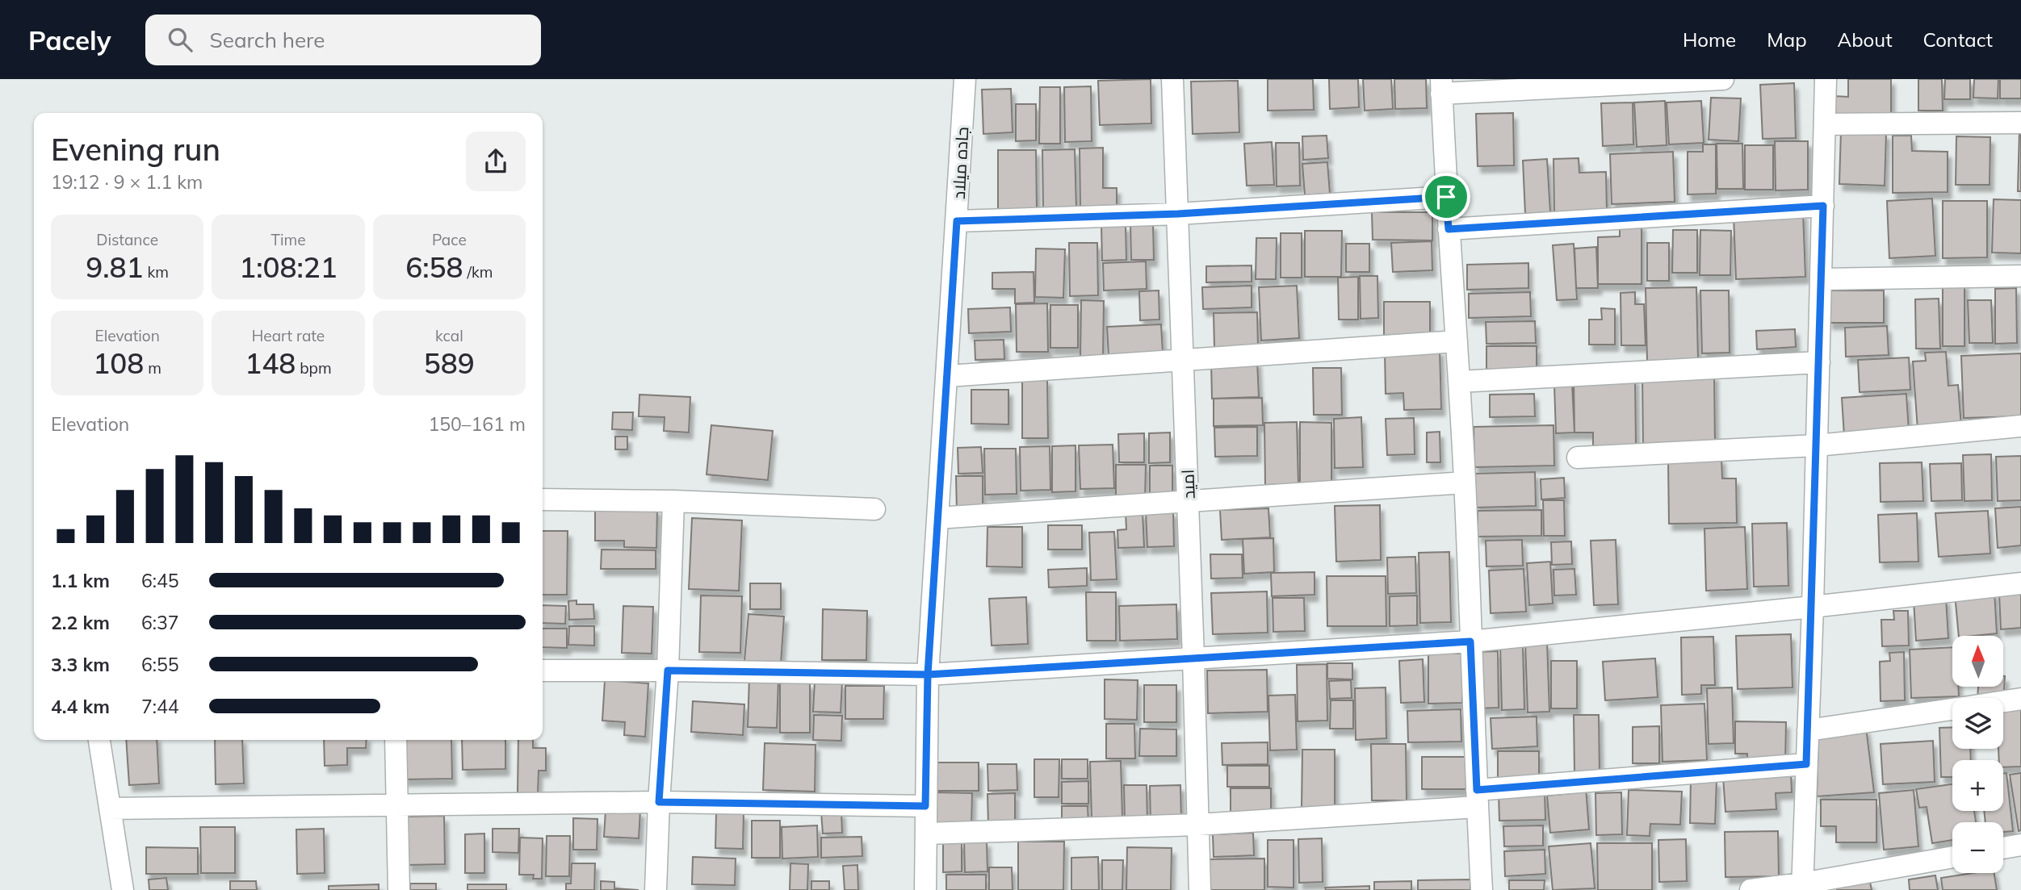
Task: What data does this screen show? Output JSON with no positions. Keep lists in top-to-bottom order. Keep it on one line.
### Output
{"streets":{"street":["جاده میلاد","امید"]},"north":"top","page":{"header":"Pacely","search":"Search here","nav":["Home","Map","About","Contact"],"heading":["Evening run","19:12 · 9 × 1.1 km"],"stats":[["Distance","9.81 km"],["Time","1:08:21"],["Pace","6:58 /km"],["Elevation","108 m"],["Heart rate","148 bpm"],["kcal","589"]],"chart":["Elevation","150–161 m"],"list":[{"name":"1.1 km","note":"6:45"},{"name":"2.2 km","note":"6:37"},{"name":"3.3 km","note":"6:55"},{"name":"4.4 km","note":"7:44"}],"map_buttons":["+","−"]}}
